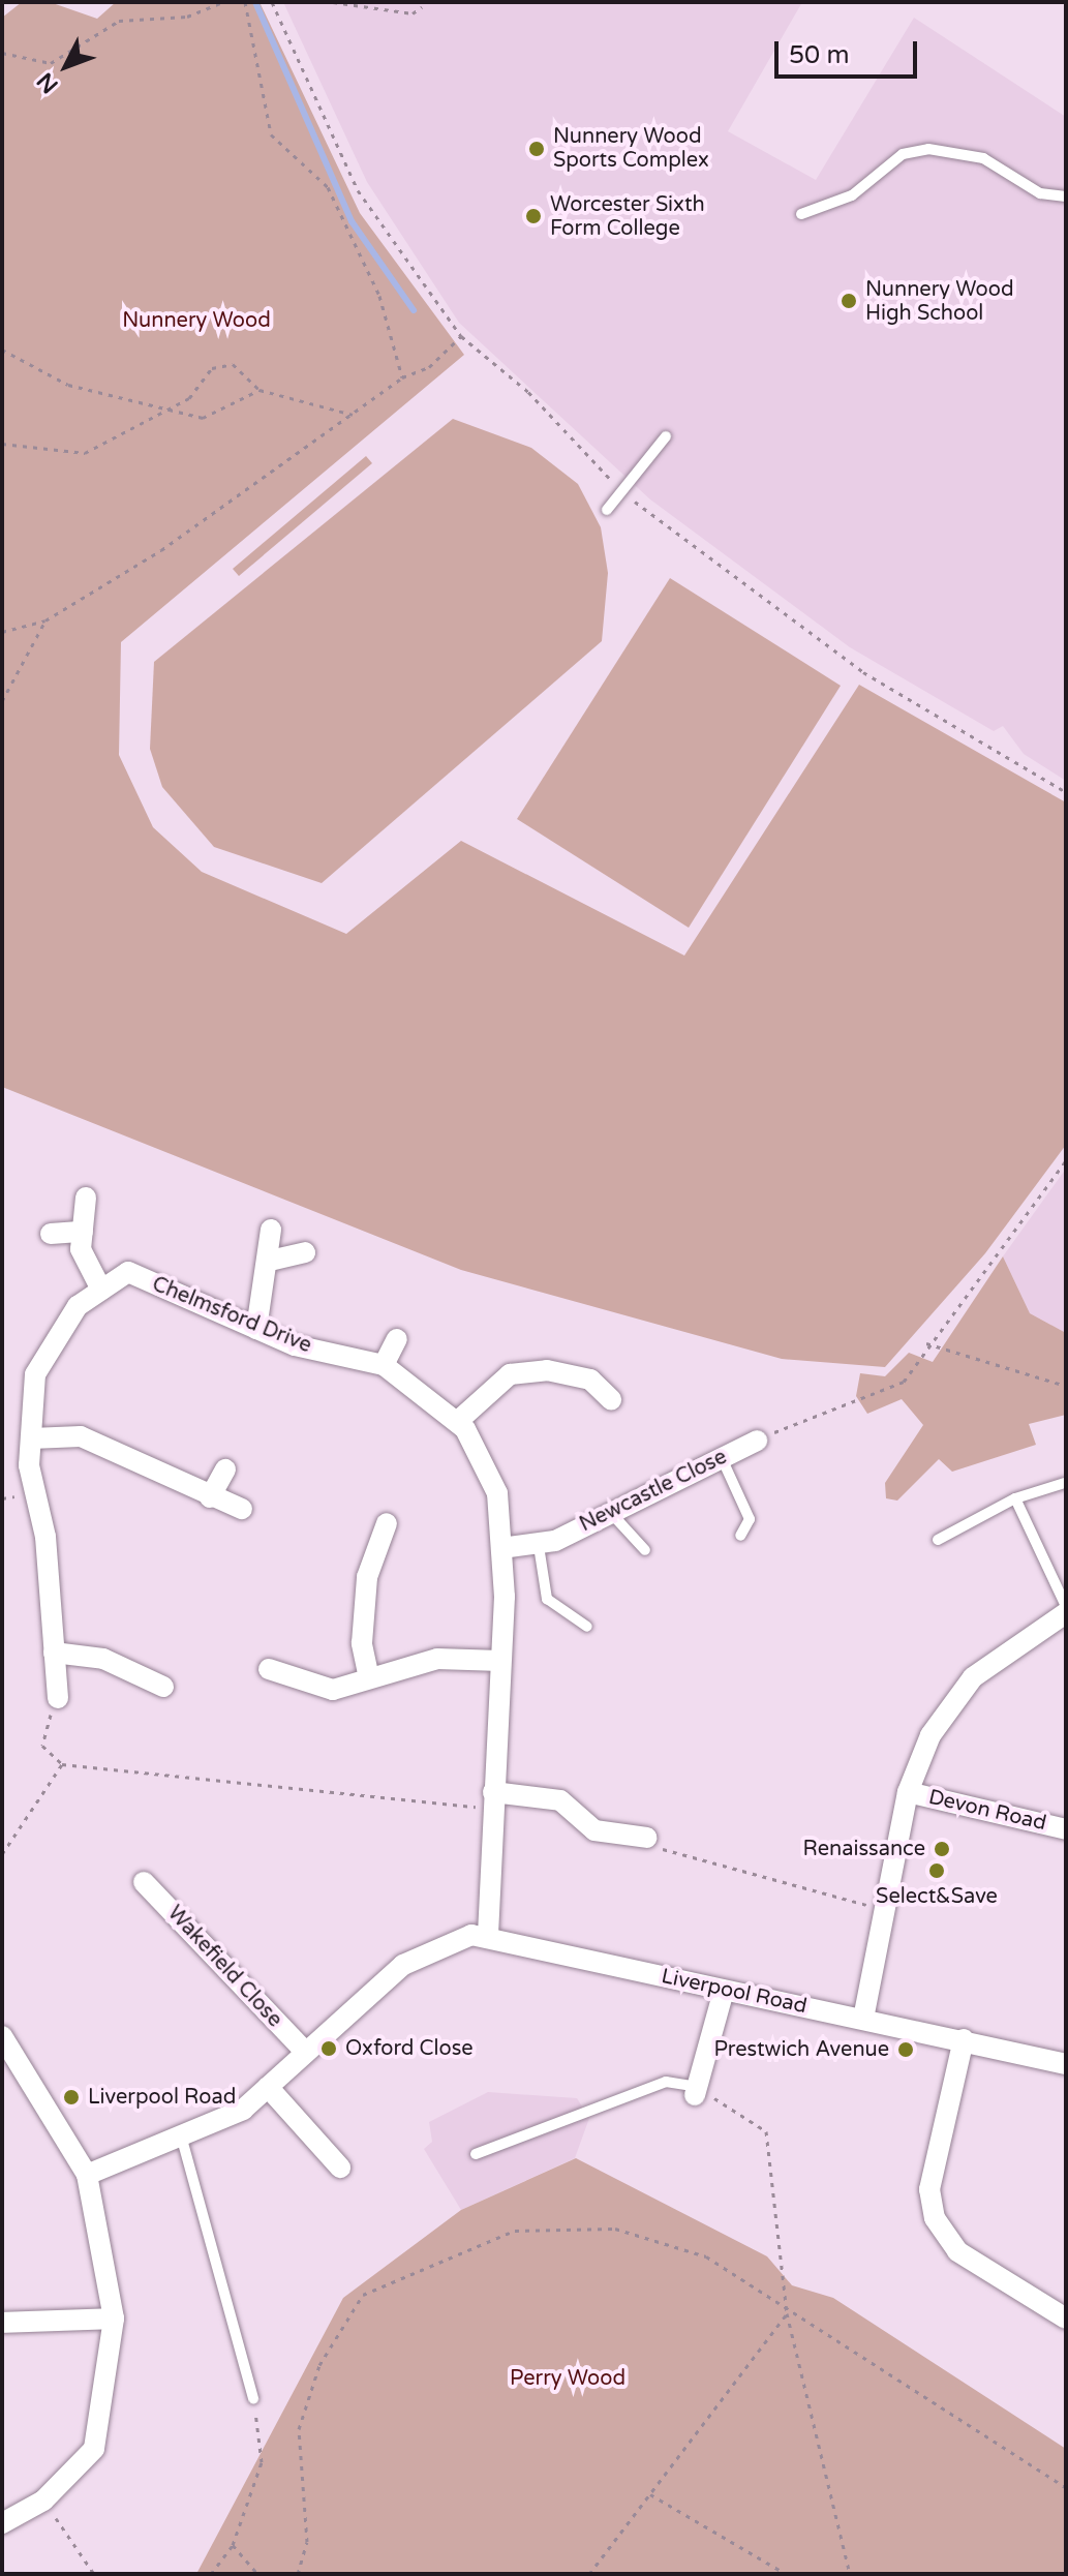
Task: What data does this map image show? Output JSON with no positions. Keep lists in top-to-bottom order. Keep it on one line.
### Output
{"streets":{"street":["Chelmsford Drive","Newcastle Close","Devon Road","Wakefield Close","Liverpool Road"]},"crossings":[["Chelmsford Drive","Newcastle Close"],["Chelmsford Drive","Liverpool Road"],["Wakefield Close","Liverpool Road"]],"parks":["Nunnery Wood","Perry Wood"],"places":["Nunnery Wood Sports Complex","Worcester Sixth Form College","Nunnery Wood High School","Renaissance","Select&Save","Oxford Close","Prestwich Avenue","Liverpool Road"],"scale_bar":"50 m","north":"bottom left"}
